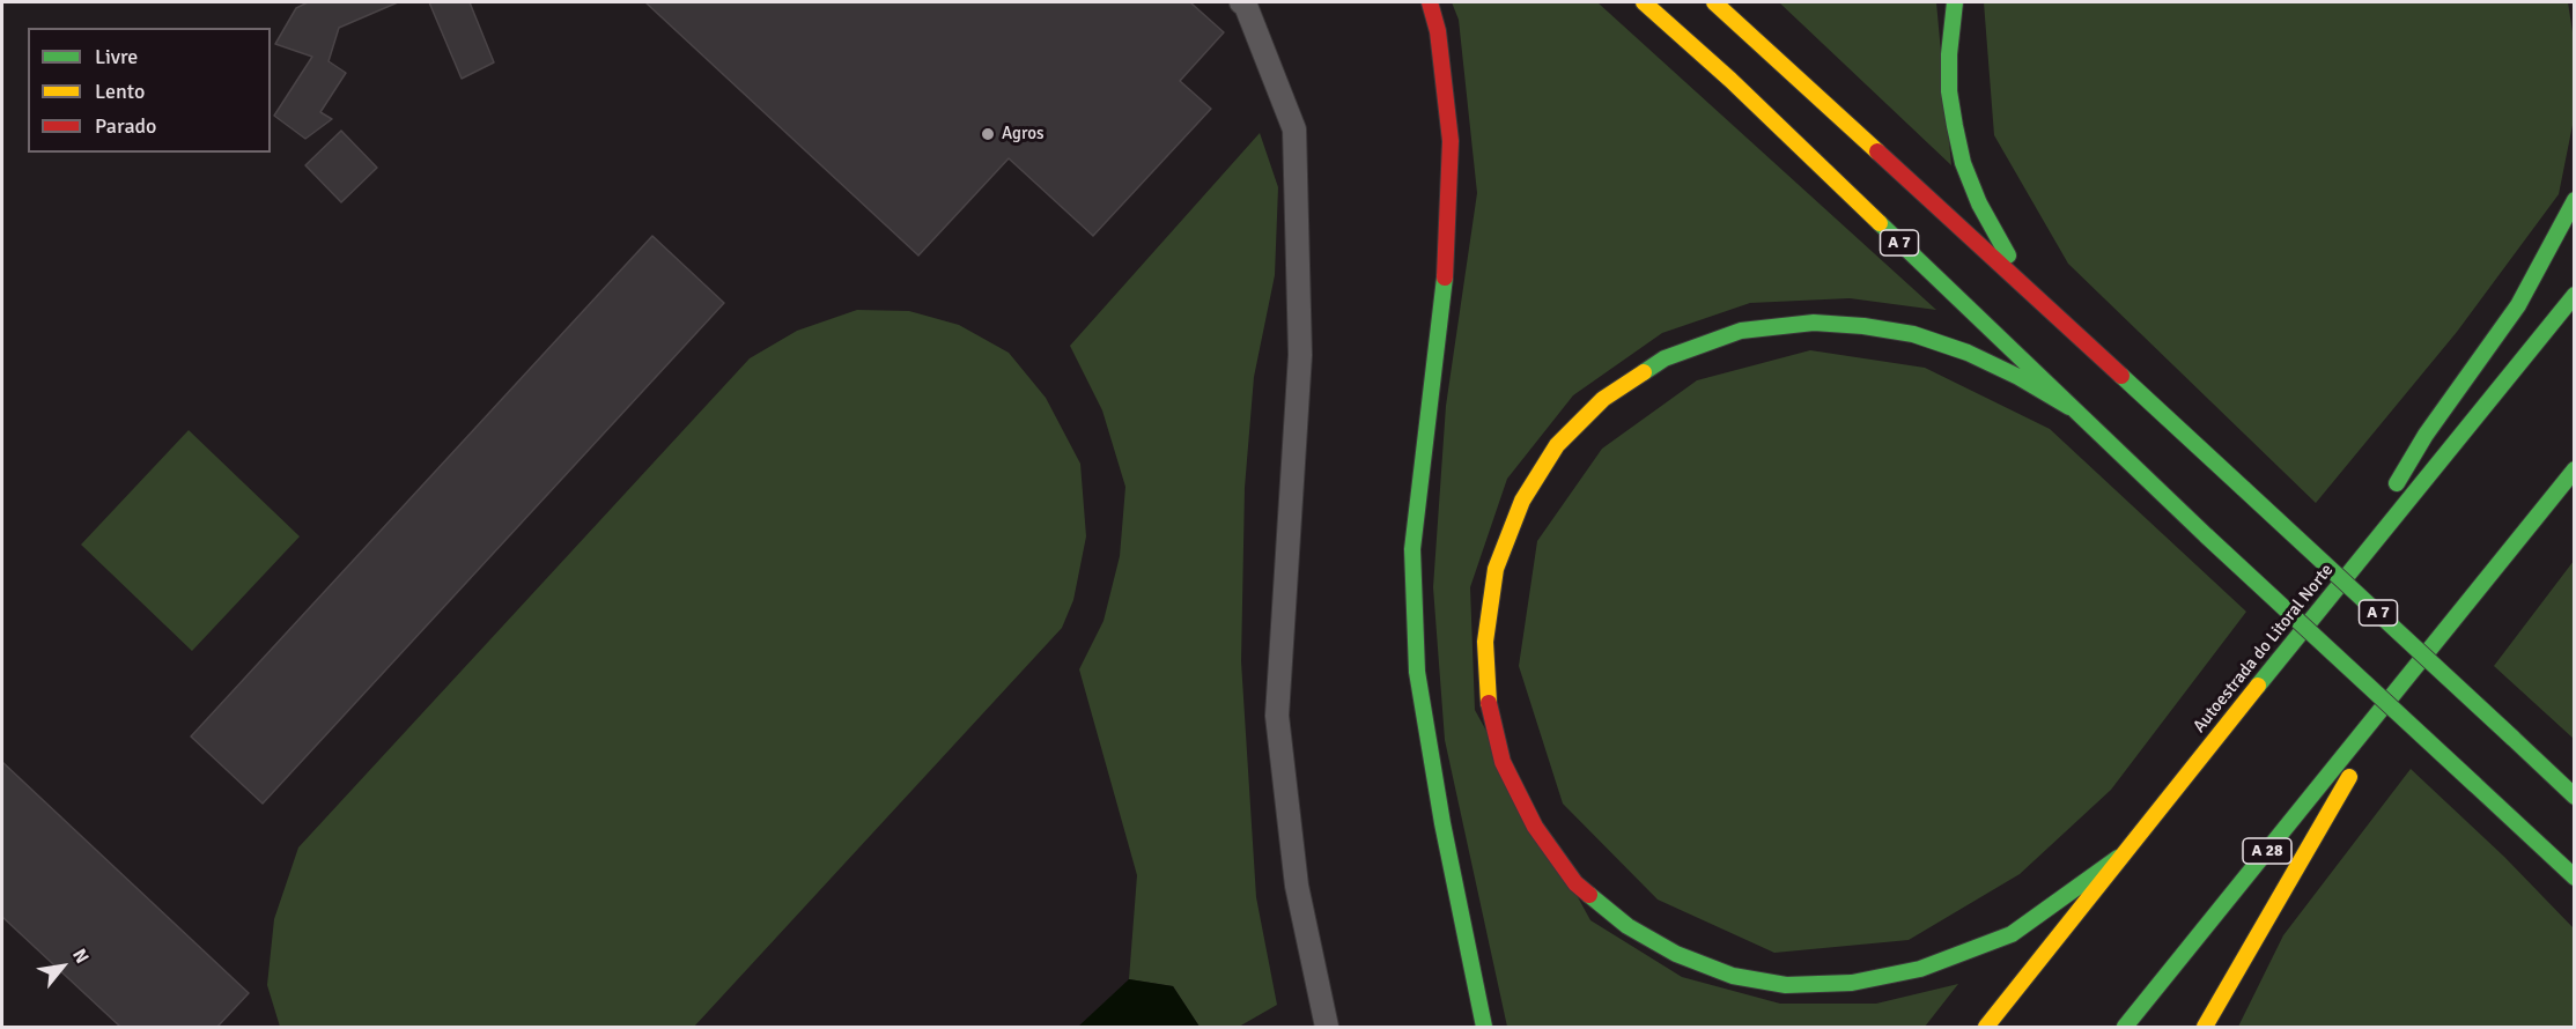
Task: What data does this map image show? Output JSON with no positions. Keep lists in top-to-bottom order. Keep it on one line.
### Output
{"streets":{"highway":["A 7","Autoestrada do Litoral Norte","A 28"]},"places":["Agros"],"legend":["Livre","Lento","Parado"],"north":"top right"}
